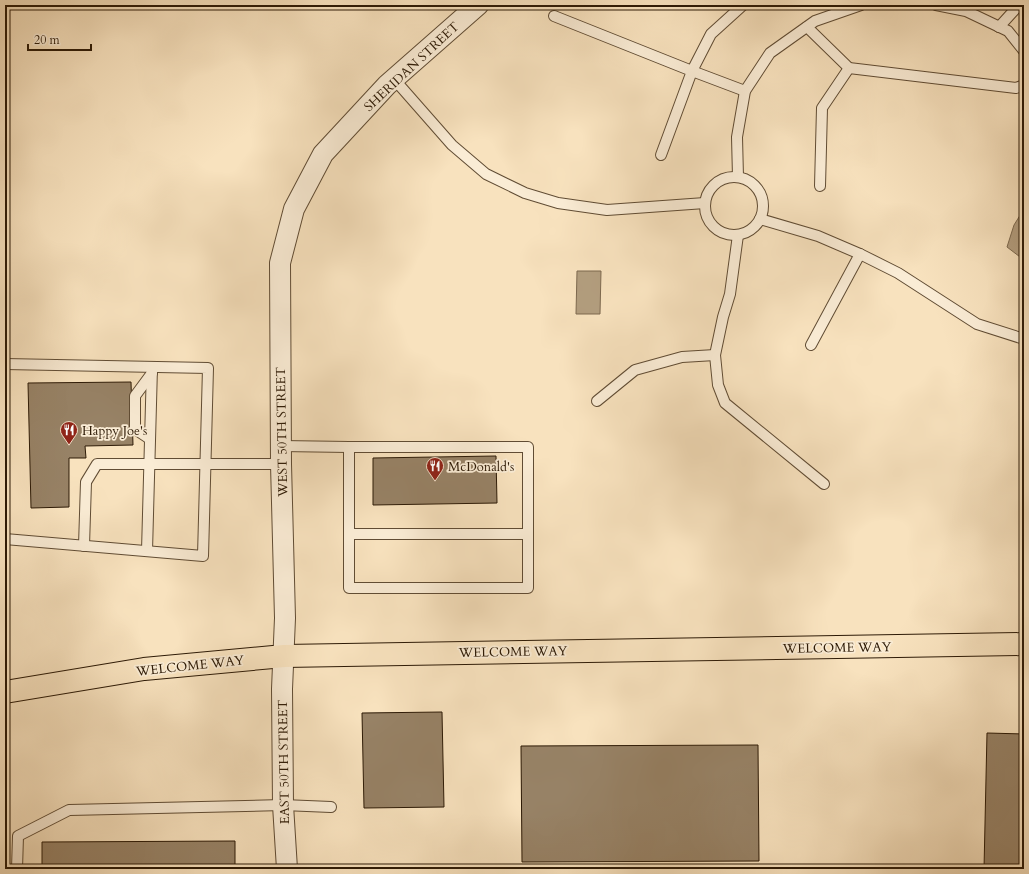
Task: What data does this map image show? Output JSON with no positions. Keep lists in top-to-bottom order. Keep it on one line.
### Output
{"streets":{"highway":["WELCOME WAY"],"street":["SHERIDAN STREET","WEST 50TH STREET","EAST 50TH STREET"]},"crossings":[["SHERIDAN STREET","WEST 50TH STREET"],["WEST 50TH STREET","WELCOME WAY"],["WEST 50TH STREET","EAST 50TH STREET"],["WELCOME WAY","EAST 50TH STREET"]],"places":{"restaurant":["Happy Joe's","McDonald's"]},"scale_bar":"20 m"}
